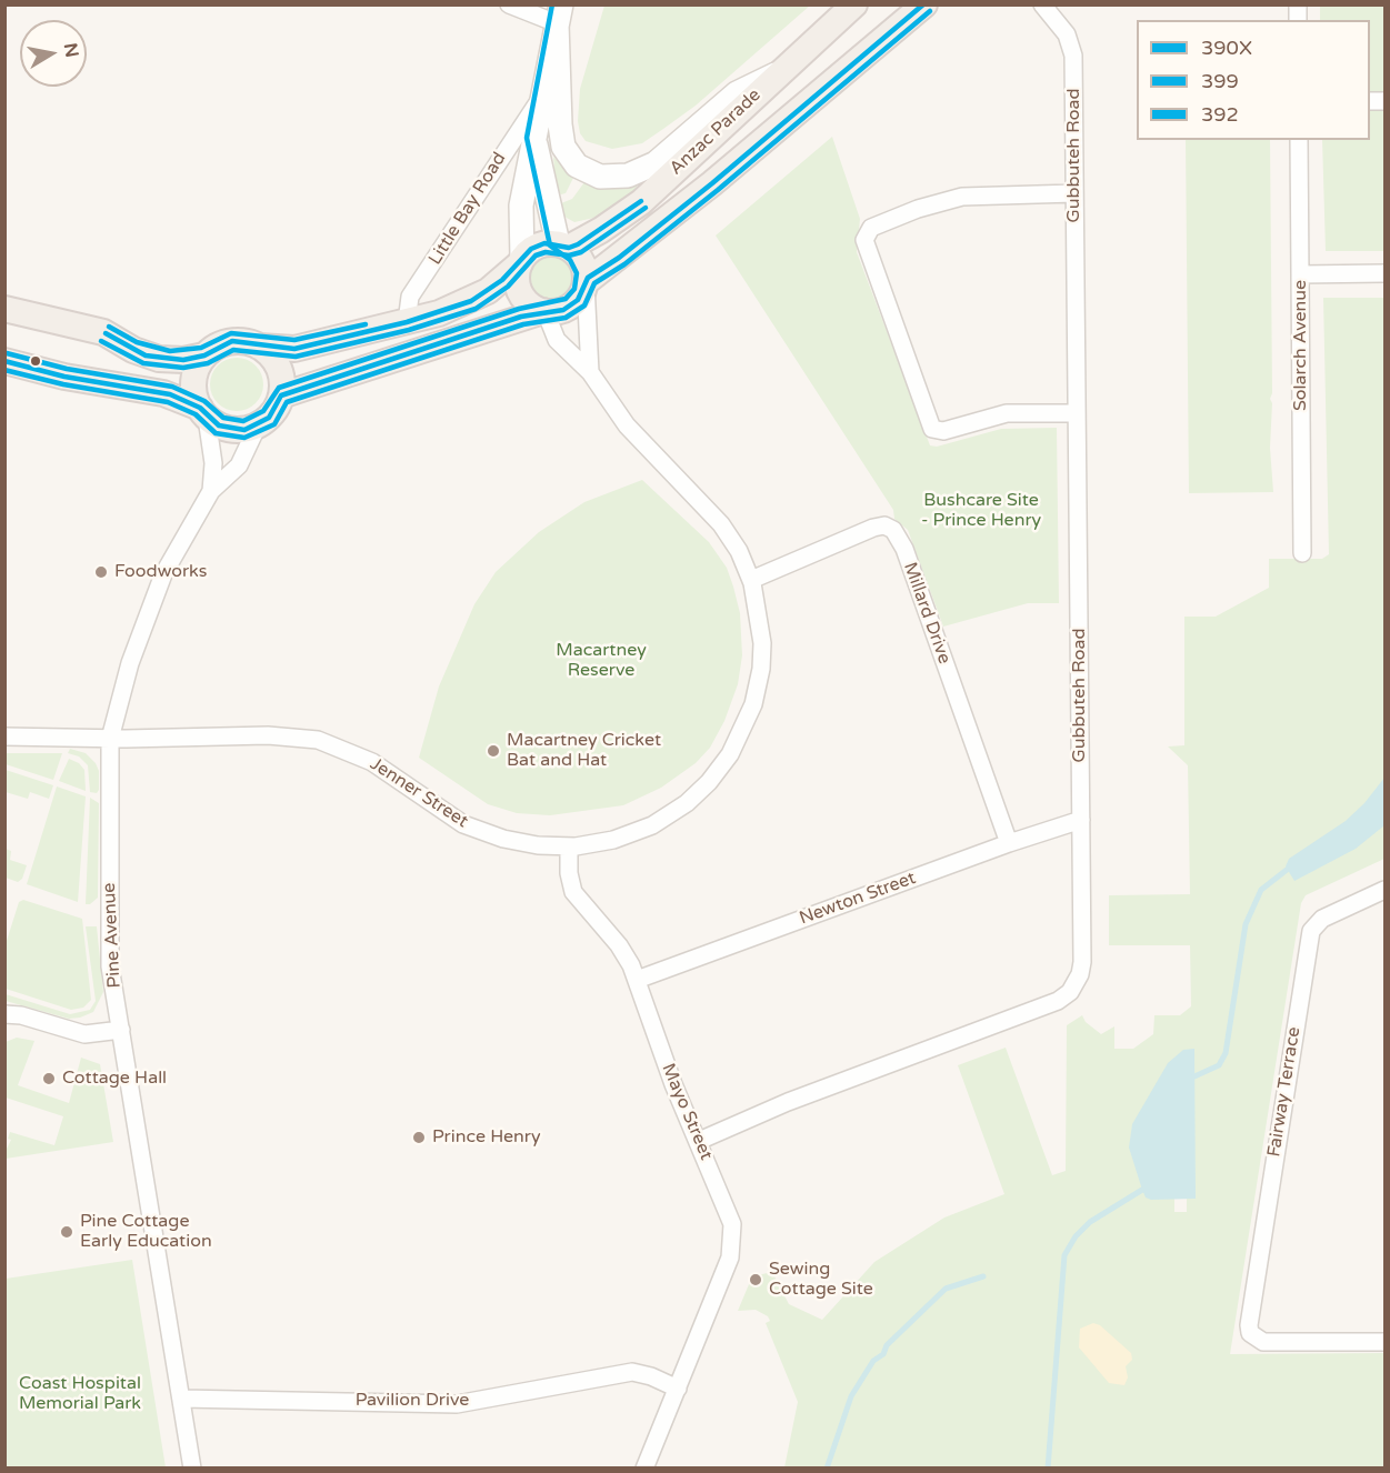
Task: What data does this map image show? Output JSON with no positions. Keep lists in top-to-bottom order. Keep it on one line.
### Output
{"streets":{"main road":["Anzac Parade"],"street":["Gubbuteh Road","Little Bay Road","Solarch Avenue","Millard Drive","Jenner Street","Newton Street","Pine Avenue","Fairway Terrace","Mayo Street","Pavilion Drive"]},"crossings":[["Anzac Parade","Little Bay Road"],["Anzac Parade","Jenner Street"],["Gubbuteh Road","Newton Street"],["Gubbuteh Road","Mayo Street"],["Little Bay Road","Jenner Street"],["Millard Drive","Jenner Street"],["Millard Drive","Newton Street"],["Jenner Street","Pine Avenue"],["Jenner Street","Mayo Street"],["Newton Street","Mayo Street"],["Pine Avenue","Pavilion Drive"],["Mayo Street","Pavilion Drive"]],"parks":["Bushcare Site - Prince Henry","Macartney Reserve","Coast Hospital Memorial Park"],"places":["Foodworks","Macartney Cricket Bat and Hat","Cottage Hall","Prince Henry","Pine Cottage Early Education","Sewing Cottage Site"],"lines":["transit line 390X","transit line 392","transit line 399"],"legend":["390X","399","392"],"north":"right"}
